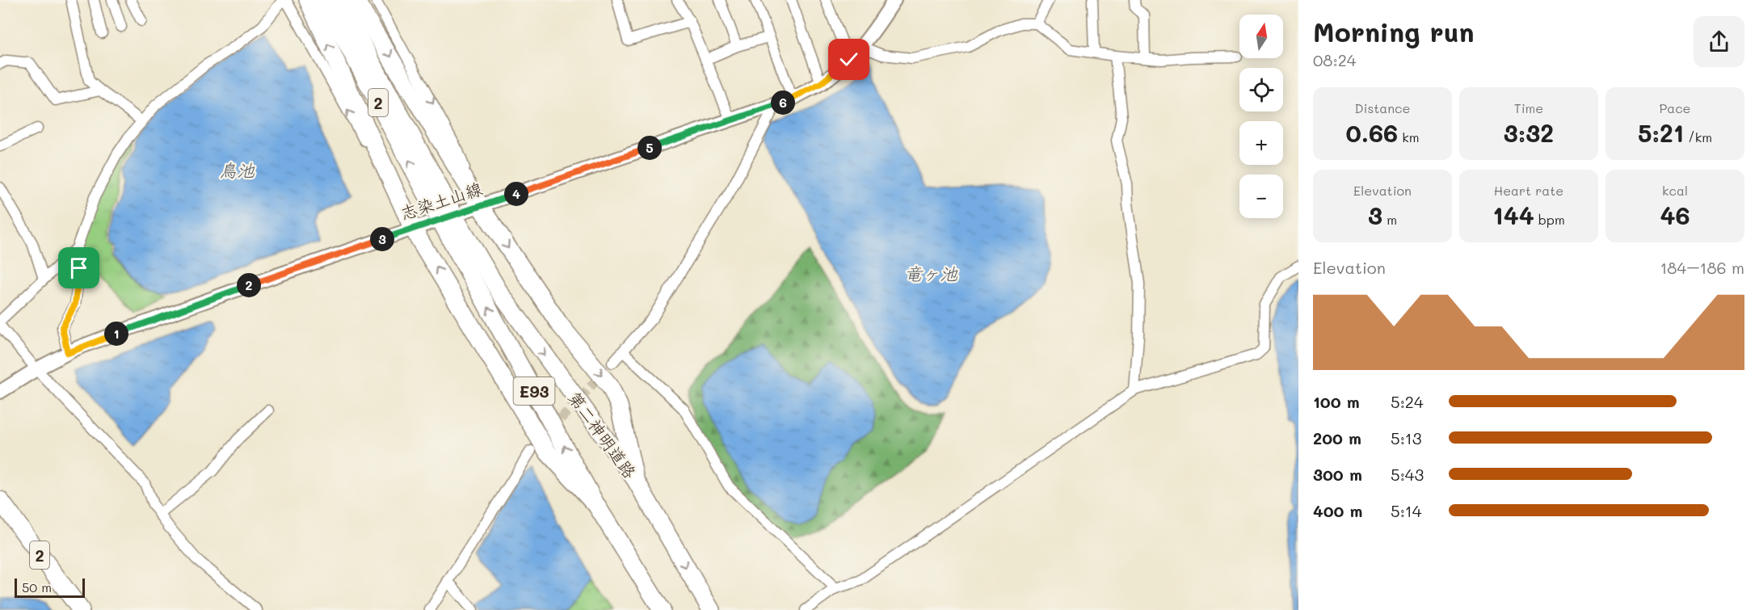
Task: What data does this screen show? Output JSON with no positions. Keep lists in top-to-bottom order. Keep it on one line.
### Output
{"streets":{"highway":["2","E93","第二神明道路"],"main road":["志染土山線"]},"crossings":[["2","第二神明道路"]],"water":["鳥池","竜ヶ池"],"scale_bar":"50 m","north":"top","page":{"heading":["Morning run","08:24"],"map_buttons":["+","−"],"stats":[["Distance","0.66 km"],["Time","3:32"],["Pace","5:21 /km"],["Elevation","3 m"],["Heart rate","144 bpm"],["kcal","46"]],"pins":["6","5","4","3","2","1"],"chart":["Elevation","184–186 m"],"list":[{"name":"100 m","note":"5:24"},{"name":"200 m","note":"5:13"},{"name":"300 m","note":"5:43"},{"name":"400 m","note":"5:14"}],"scale":"50 m"}}
